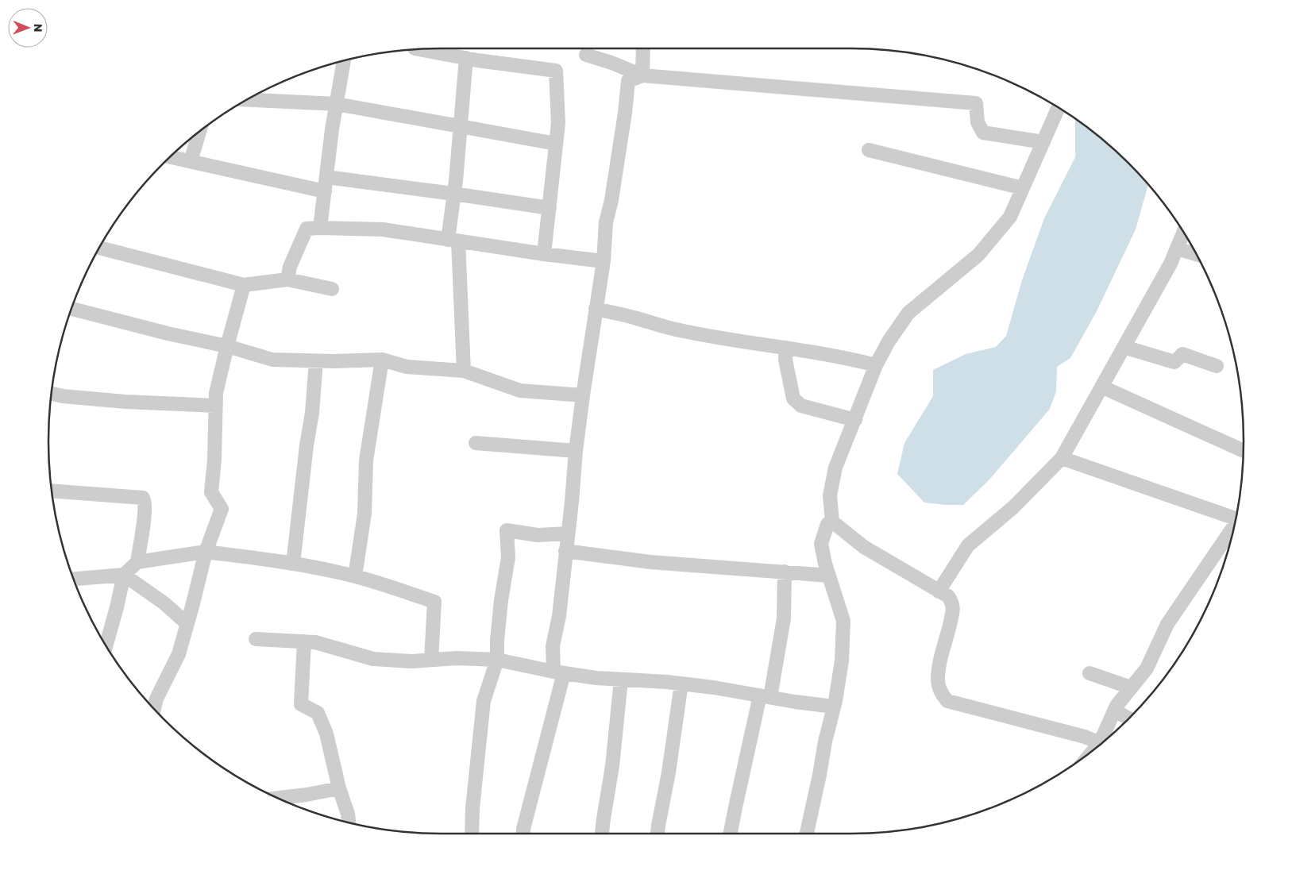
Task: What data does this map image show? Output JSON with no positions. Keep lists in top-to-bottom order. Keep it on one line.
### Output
{"north":"right"}
